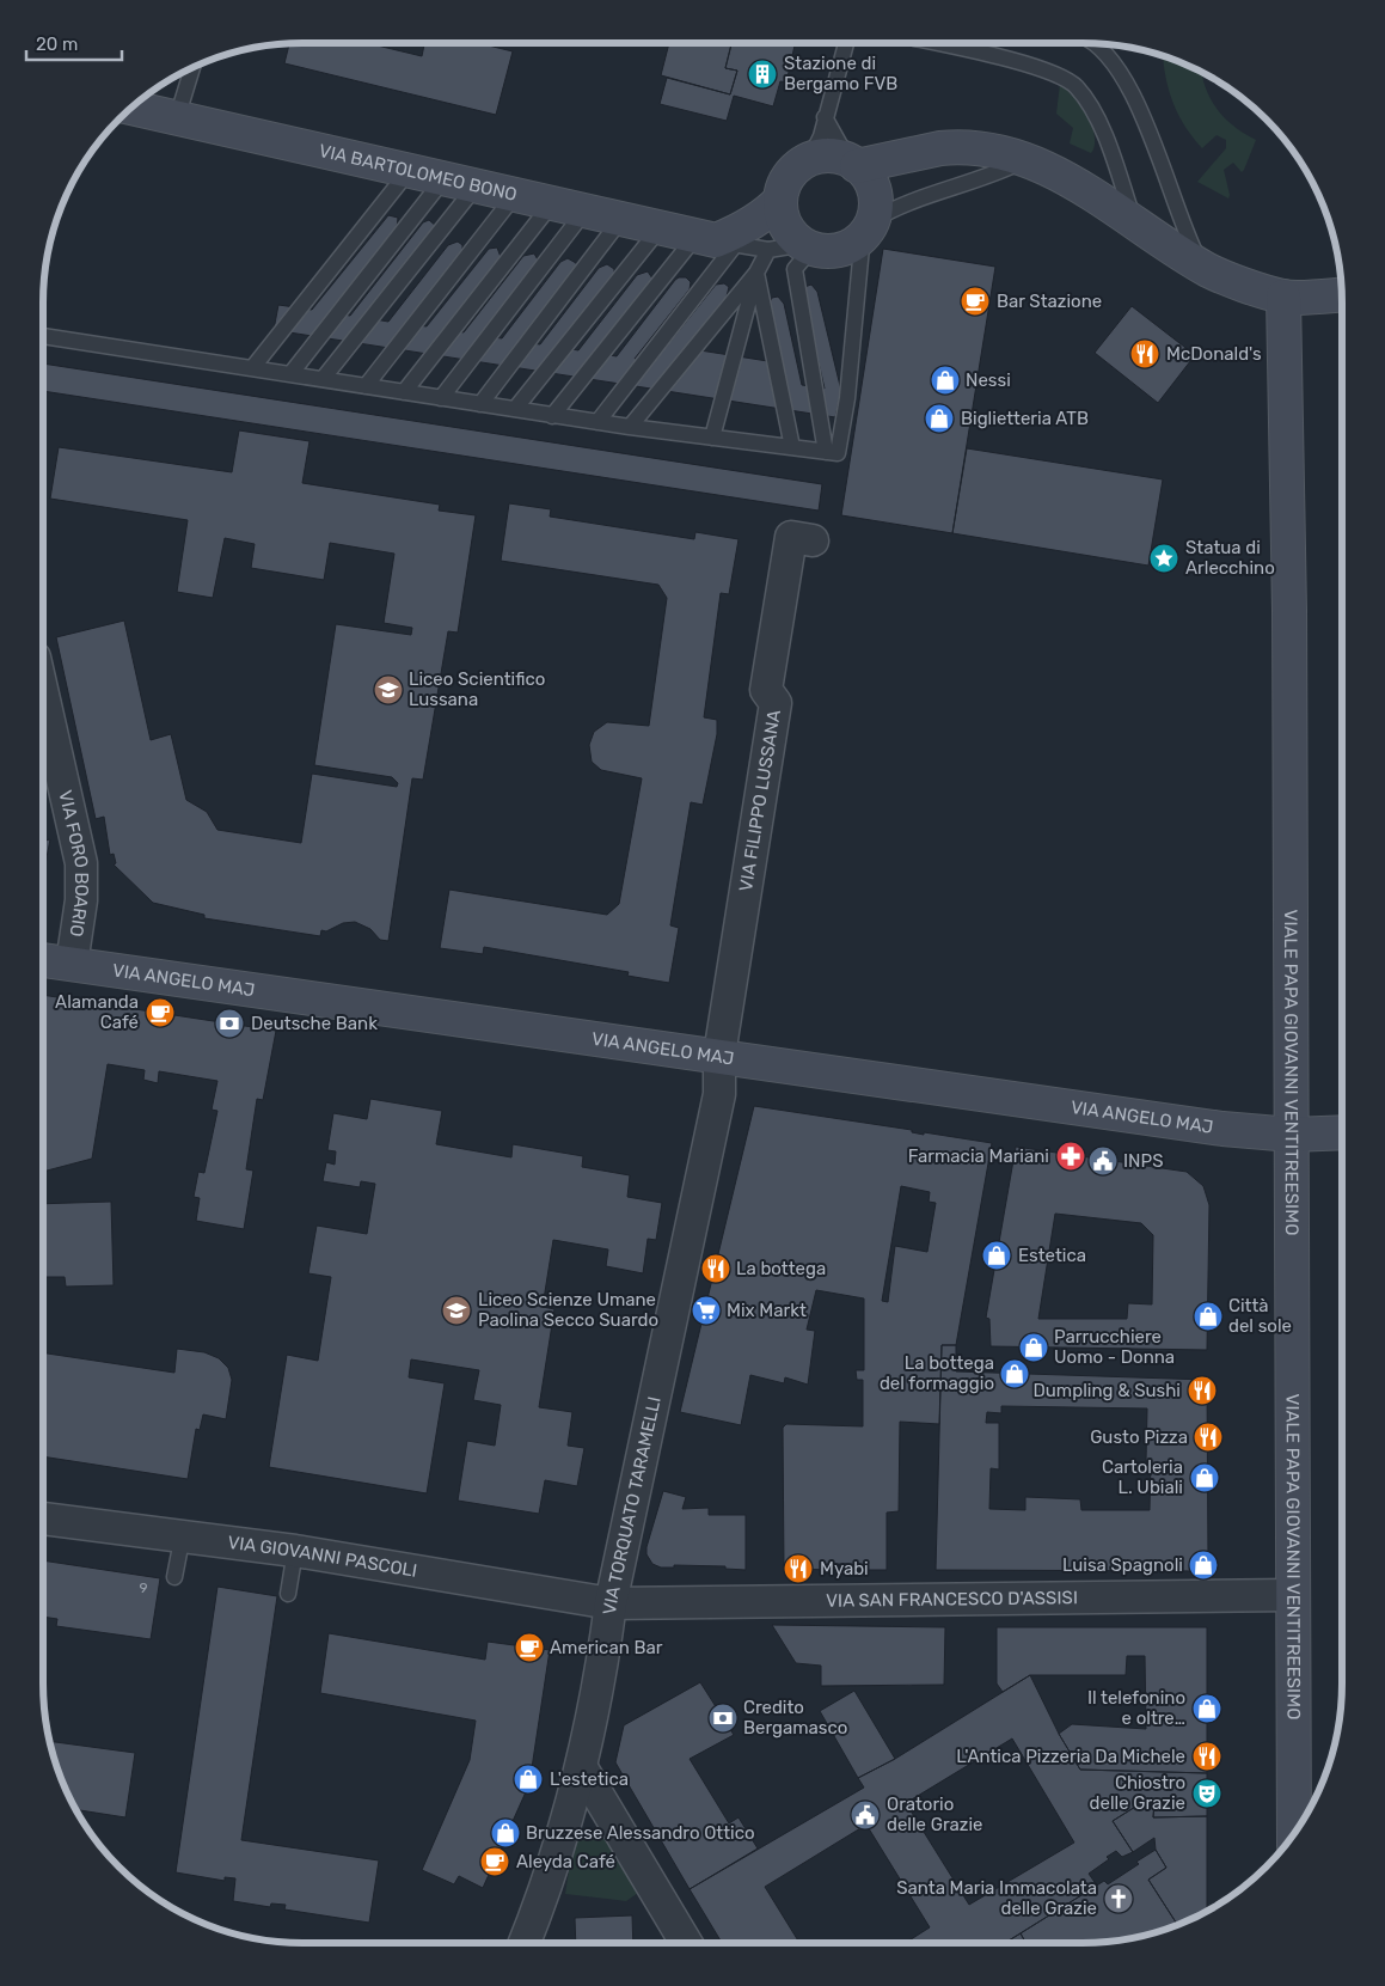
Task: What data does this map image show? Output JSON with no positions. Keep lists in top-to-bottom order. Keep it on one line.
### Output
{"streets":{"main road":["VIA BARTOLOMEO BONO","VIA ANGELO MAJ","VIALE PAPA GIOVANNI VENTITREESIMO"],"street":["VIA FILIPPO LUSSANA","VIA FORO BOARIO","VIA TORQUATO TARAMELLI","VIA GIOVANNI PASCOLI","VIA SAN FRANCESCO D'ASSISI"]},"crossings":[["VIA FILIPPO LUSSANA","VIA ANGELO MAJ"],["VIA FILIPPO LUSSANA","VIA TORQUATO TARAMELLI"],["VIA FORO BOARIO","VIA ANGELO MAJ"],["VIA ANGELO MAJ","VIALE PAPA GIOVANNI VENTITREESIMO"],["VIA ANGELO MAJ","VIA TORQUATO TARAMELLI"],["VIALE PAPA GIOVANNI VENTITREESIMO","VIA SAN FRANCESCO D'ASSISI"],["VIA TORQUATO TARAMELLI","VIA GIOVANNI PASCOLI"],["VIA TORQUATO TARAMELLI","VIA SAN FRANCESCO D'ASSISI"],["VIA GIOVANNI PASCOLI","VIA SAN FRANCESCO D'ASSISI"]],"places":{"building":["Stazione di Bergamo FVB"],"cafe":["Bar Stazione","Alamanda Café","American Bar","Aleyda Café"],"restaurant":["McDonald's","La bottega","Dumpling & Sushi","Gusto Pizza","Myabi","L'Antica Pizzeria Da Michele"],"shop":["Nessi","Biglietteria ATB","Estetica","Città del sole","Parrucchiere Uomo - Donna","La bottega del formaggio","Cartoleria L. Ubiali","Luisa Spagnoli","Il telefonino e oltre…","L'estetica","Bruzzese Alessandro Ottico"],"place":["Statua di Arlecchino"],"school or university":["Liceo Scientifico Lussana","Liceo Scienze Umane Paolina Secco Suardo"],"bank":["Deutsche Bank","Credito Bergamasco"],"pharmacy":["Farmacia Mariani"],"public building":["INPS","Oratorio delle Grazie"],"supermarket":["Mix Markt"],"theatre":["Chiostro delle Grazie"],"church":["Santa Maria Immacolata delle Grazie"]},"house_numbers":["9"],"scale_bar":"20 m"}
